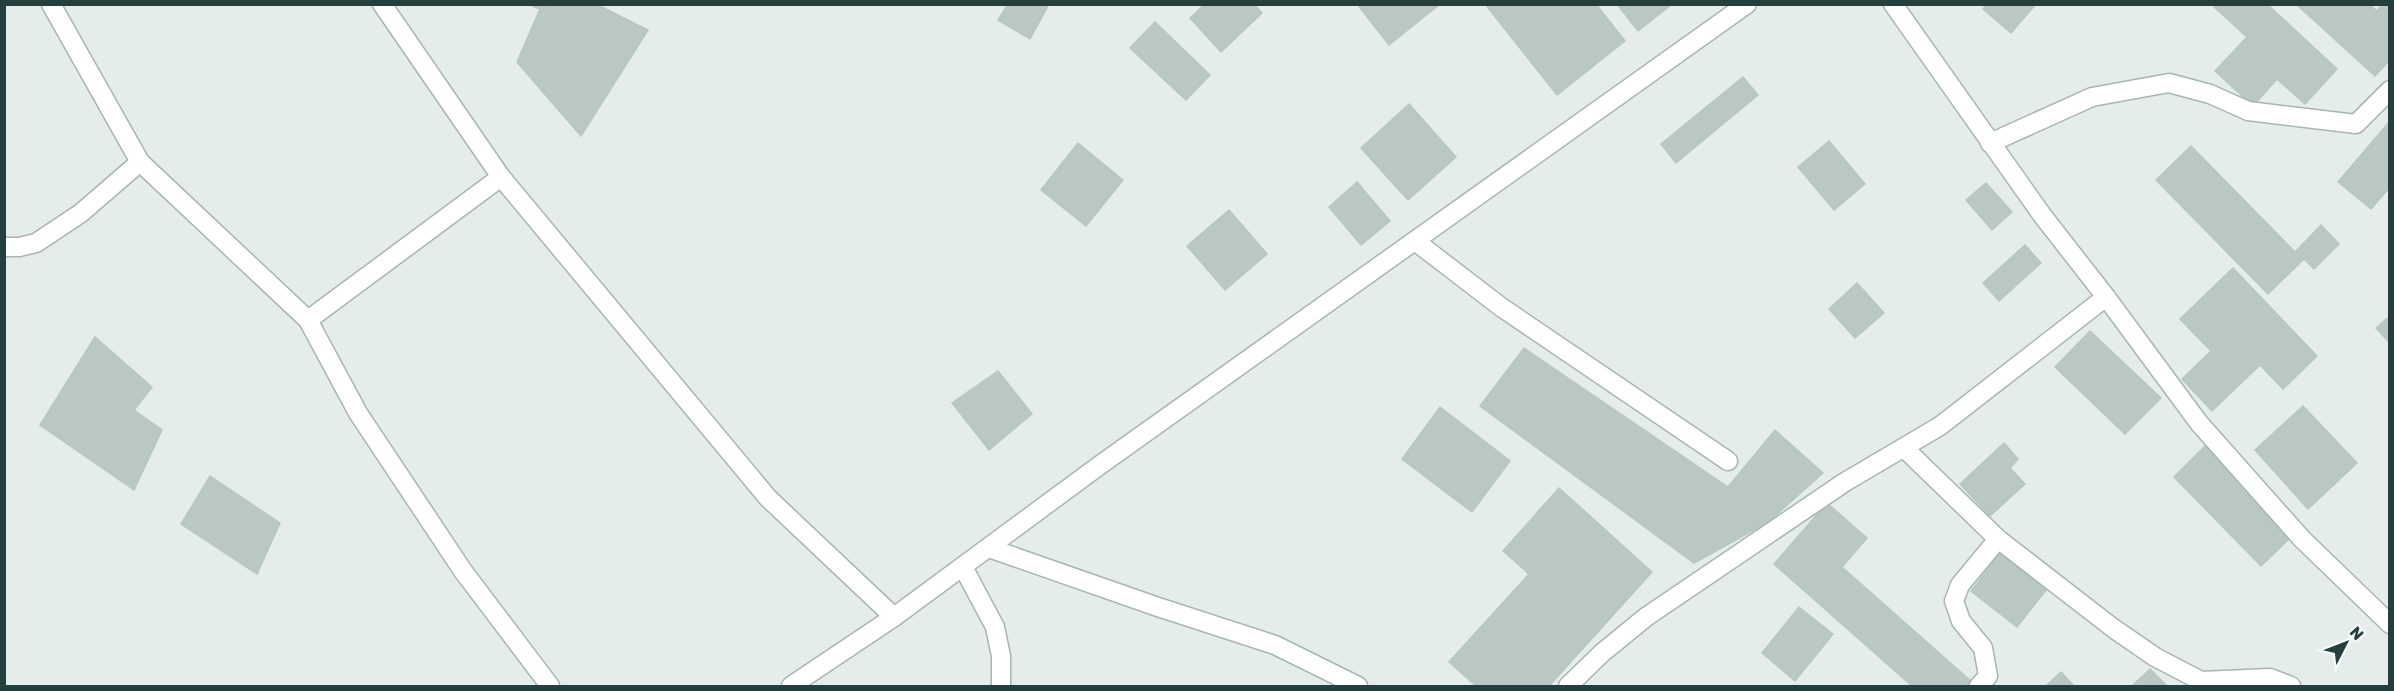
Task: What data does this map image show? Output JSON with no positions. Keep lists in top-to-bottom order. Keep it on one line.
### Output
{"north":"top right"}
